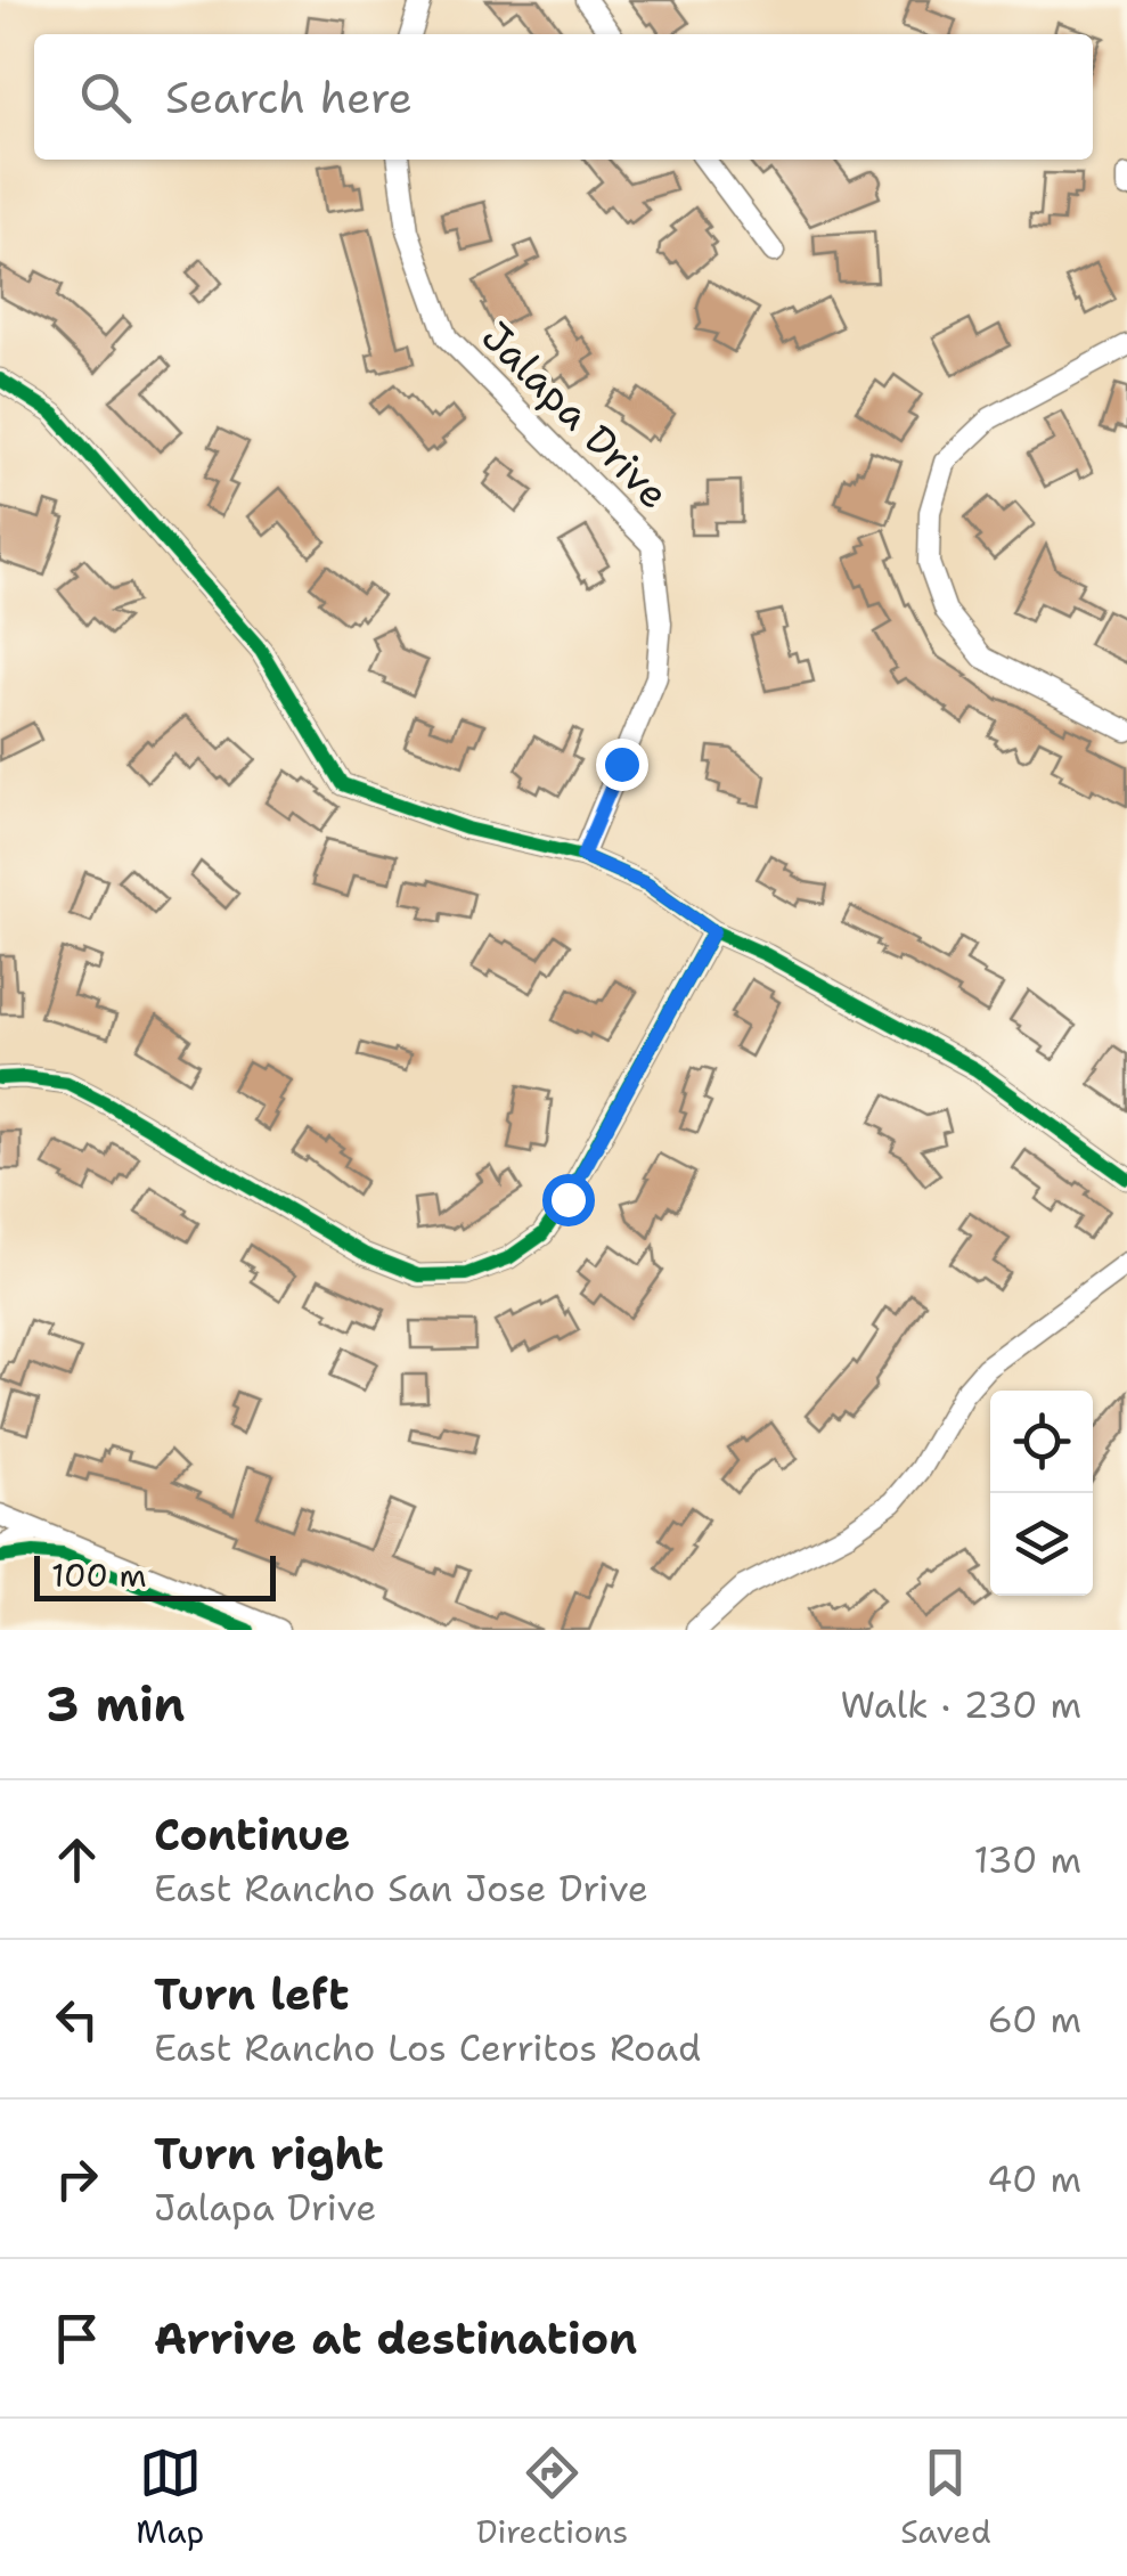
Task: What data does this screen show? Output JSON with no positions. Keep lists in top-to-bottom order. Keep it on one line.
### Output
{"streets":{"street":["Jalapa Drive"]},"scale_bar":"100 m","page":{"search":"Search here","scale":"100 m","heading":["3 min","Walk · 230 m"],"list":[["Continue","East Rancho San Jose Drive","130 m"],["Turn left","East Rancho Los Cerritos Road","60 m"],["Turn right","Jalapa Drive","40 m"],"Arrive at destination"],"nav":["Map","Directions","Saved"]}}
